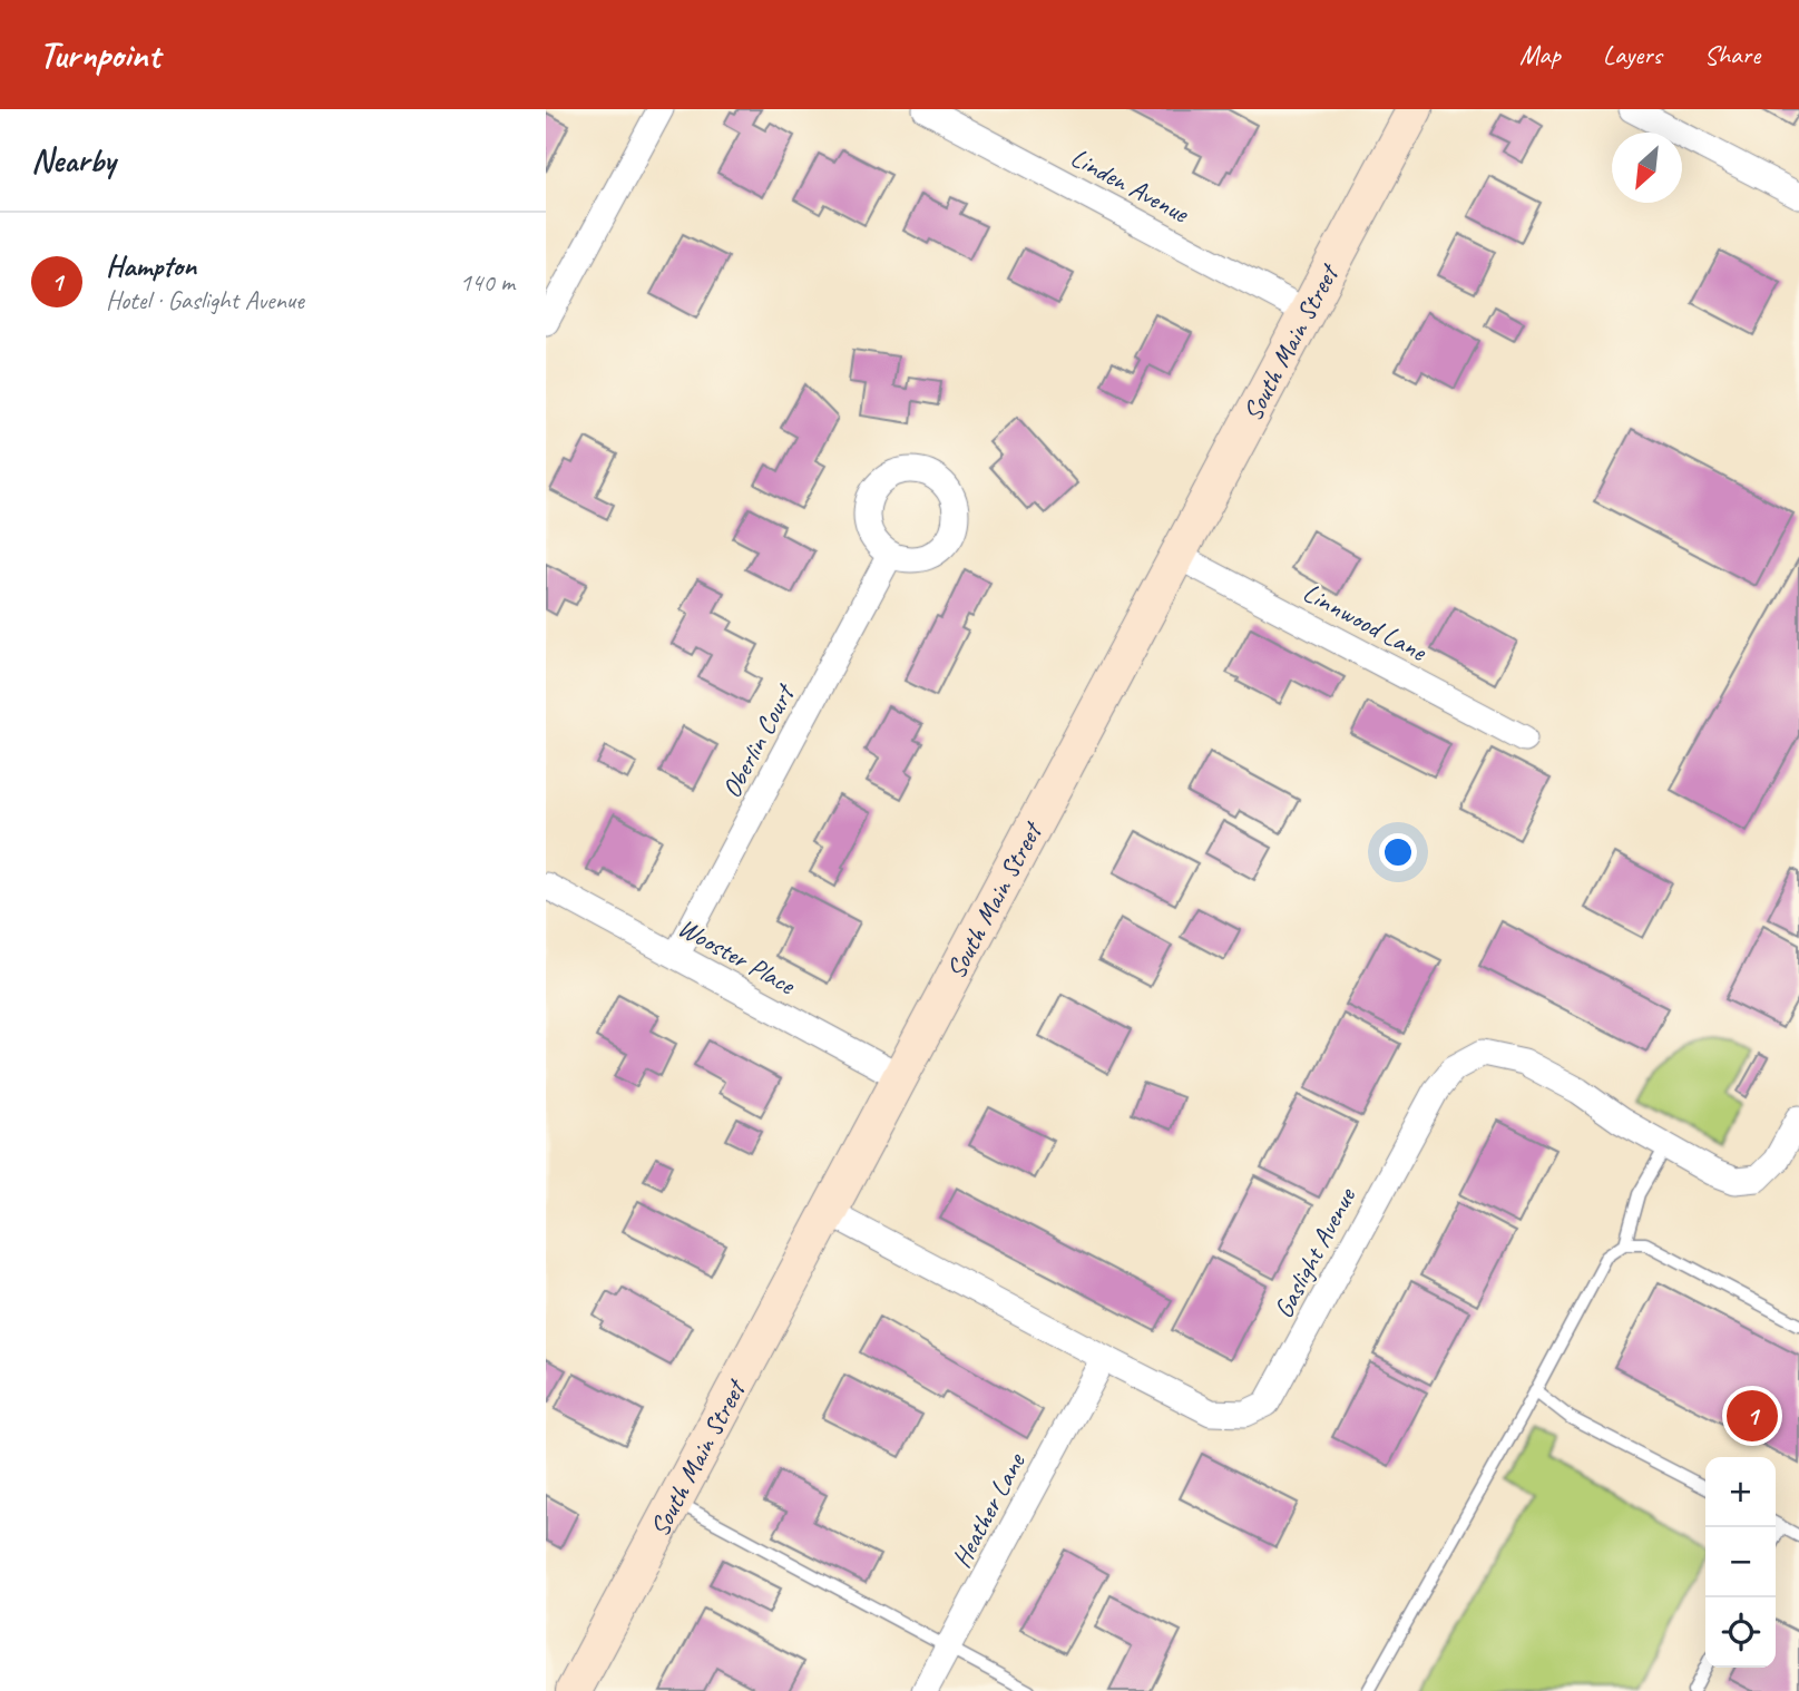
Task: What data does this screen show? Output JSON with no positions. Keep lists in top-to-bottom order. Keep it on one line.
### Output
{"streets":{"main road":["South Main Street"],"street":["Linden Avenue","Linnwood Lane","Oberlin Court","Wooster Place","Gaslight Avenue","Heather Lane"]},"crossings":[["Linden Avenue","South Main Street"],["South Main Street","Linnwood Lane"],["South Main Street","Wooster Place"],["South Main Street","Gaslight Avenue"],["Oberlin Court","Wooster Place"],["Gaslight Avenue","Heather Lane"]],"north":"bottom left","page":{"header":"Turnpoint","nav":["Map","Layers","Share"],"heading":"Nearby","list":[{"mark":"1","name":"Hampton","note":"Hotel · Gaslight Avenue","value":"140 m"}],"pins":"1","map_buttons":["+","−"]}}
